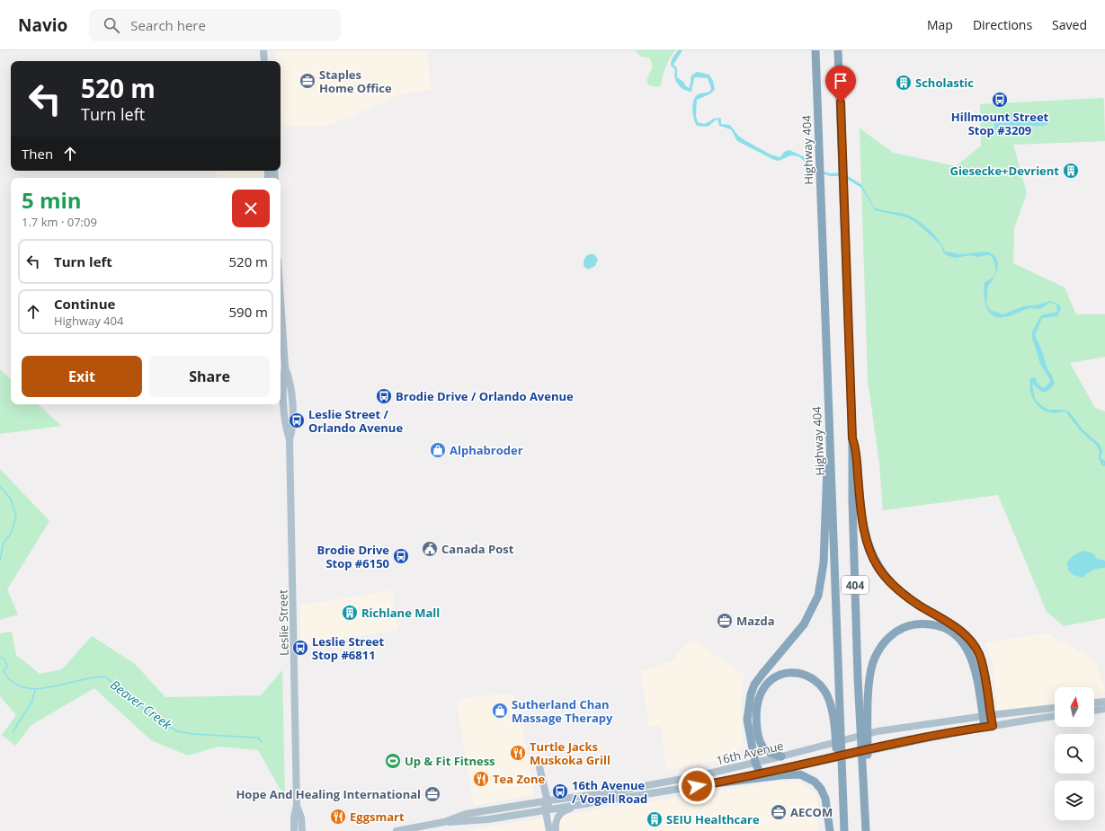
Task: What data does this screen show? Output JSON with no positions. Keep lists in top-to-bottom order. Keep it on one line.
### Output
{"streets":{"highway":["Highway 404","404"],"main road":["Leslie Street","16th Avenue"]},"water":["Beaver Creek"],"places":{"office":["Staples Home Office","Mazda","Hope And Healing International","AECOM"],"building":["Scholastic","Giesecke+Devrient","Richlane Mall","SEIU Healthcare"],"bus stop":["Hillmount Street Stop #3209","Brodie Drive / Orlando Avenue","Leslie Street / Orlando Avenue","Brodie Drive Stop #6150","Leslie Street Stop #6811","16th Avenue / Vogell Road"],"shop":["Alphabroder","Sutherland Chan Massage Therapy"],"public building":["Canada Post"],"restaurant":["Turtle Jacks Muskoka Grill","Tea Zone","Eggsmart"],"sports":["Up & Fit Fitness"]},"north":"top","page":{"header":"Navio","search":"Search here","nav":["Map","Directions","Saved"],"turn":["520 m","Turn left"],"then":"Then","heading":["5 min","1.7 km · 07:09"],"list":[{"name":"Turn left","value":"520 m"},{"name":"Continue","note":"Highway 404","value":"590 m"}],"buttons":["Exit","Share"]}}
